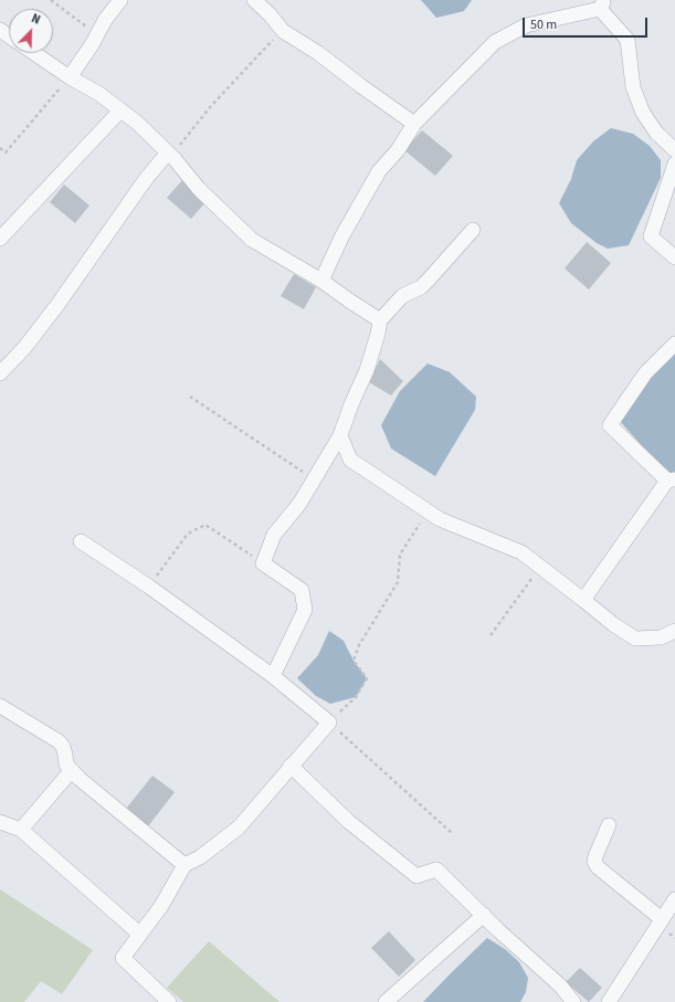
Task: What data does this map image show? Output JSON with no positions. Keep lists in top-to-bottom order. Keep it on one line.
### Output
{"scale_bar":"50 m","north":"top right"}
